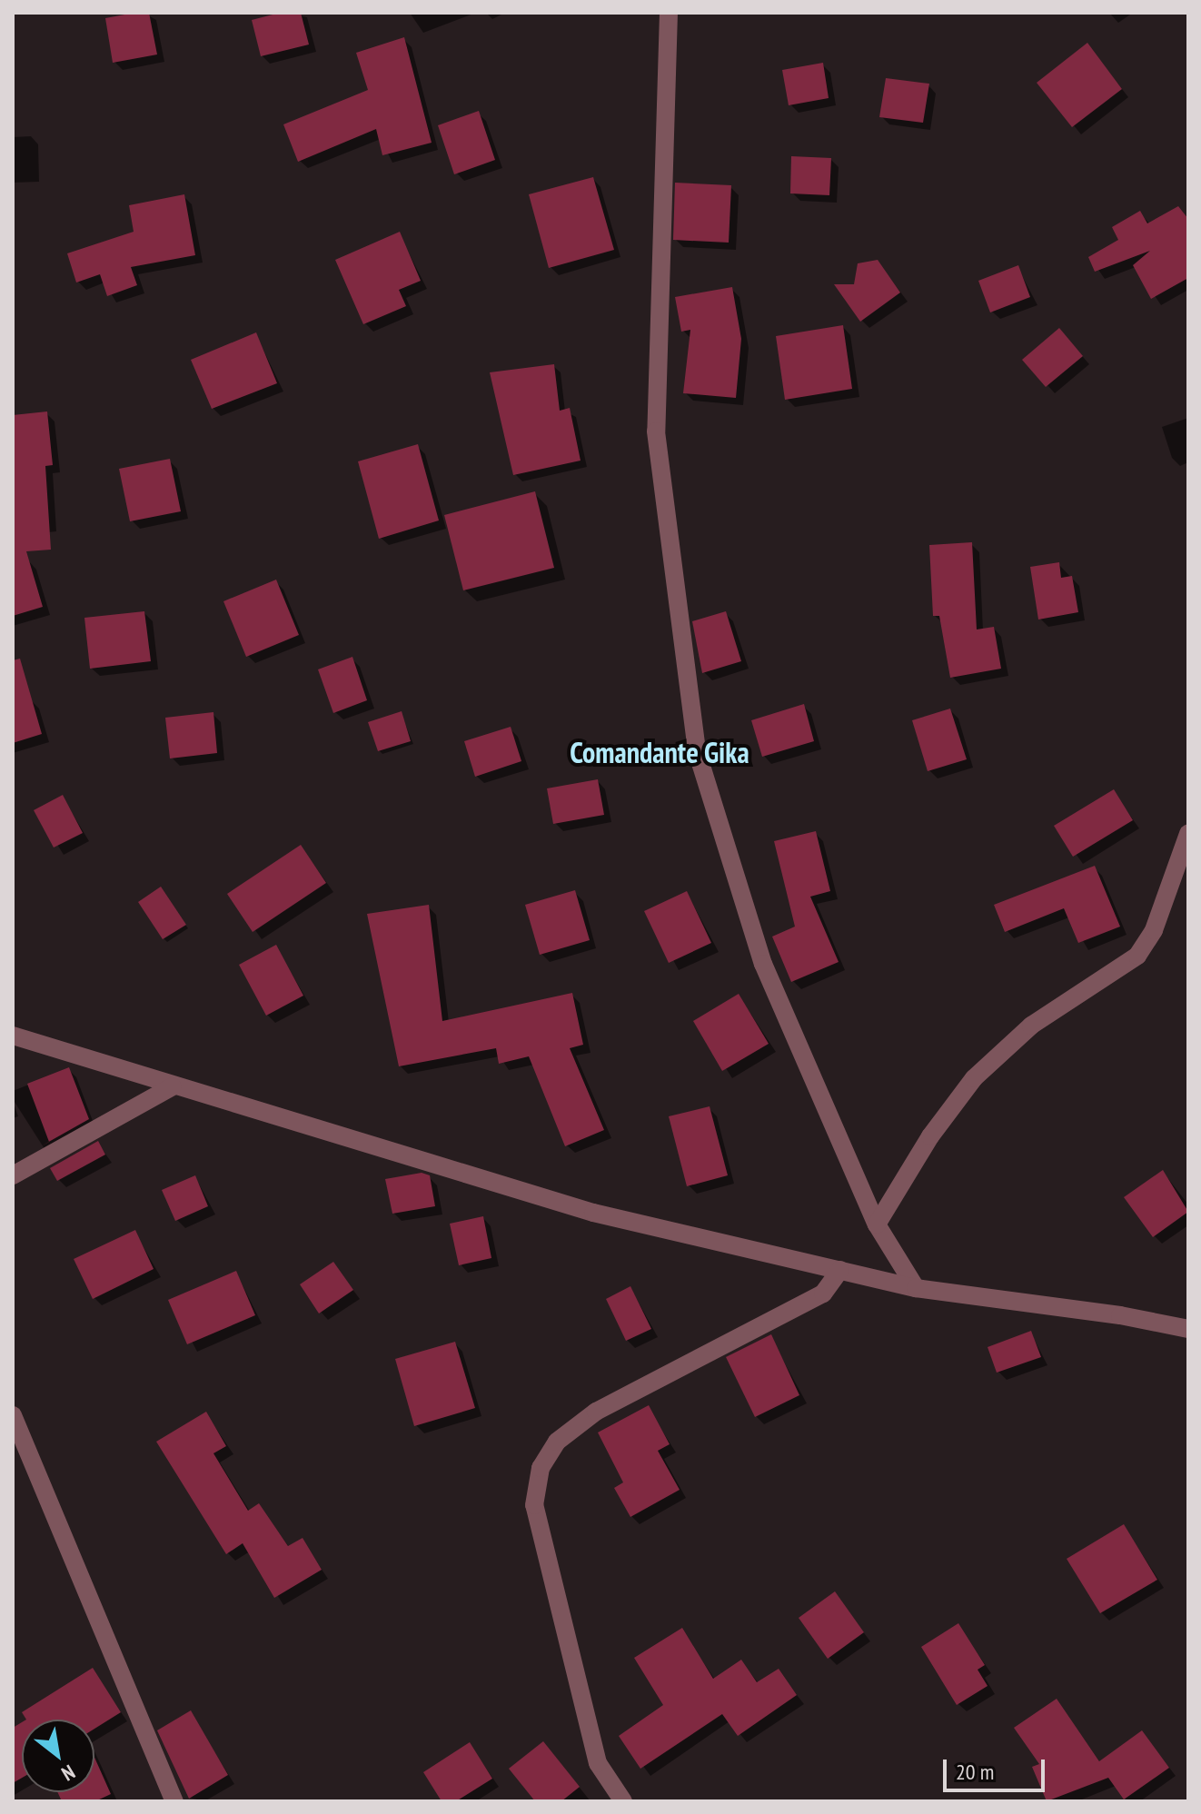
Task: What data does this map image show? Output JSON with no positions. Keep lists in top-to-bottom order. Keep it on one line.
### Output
{"districts":["Comandante Gika"],"scale_bar":"20 m","north":"bottom right"}
